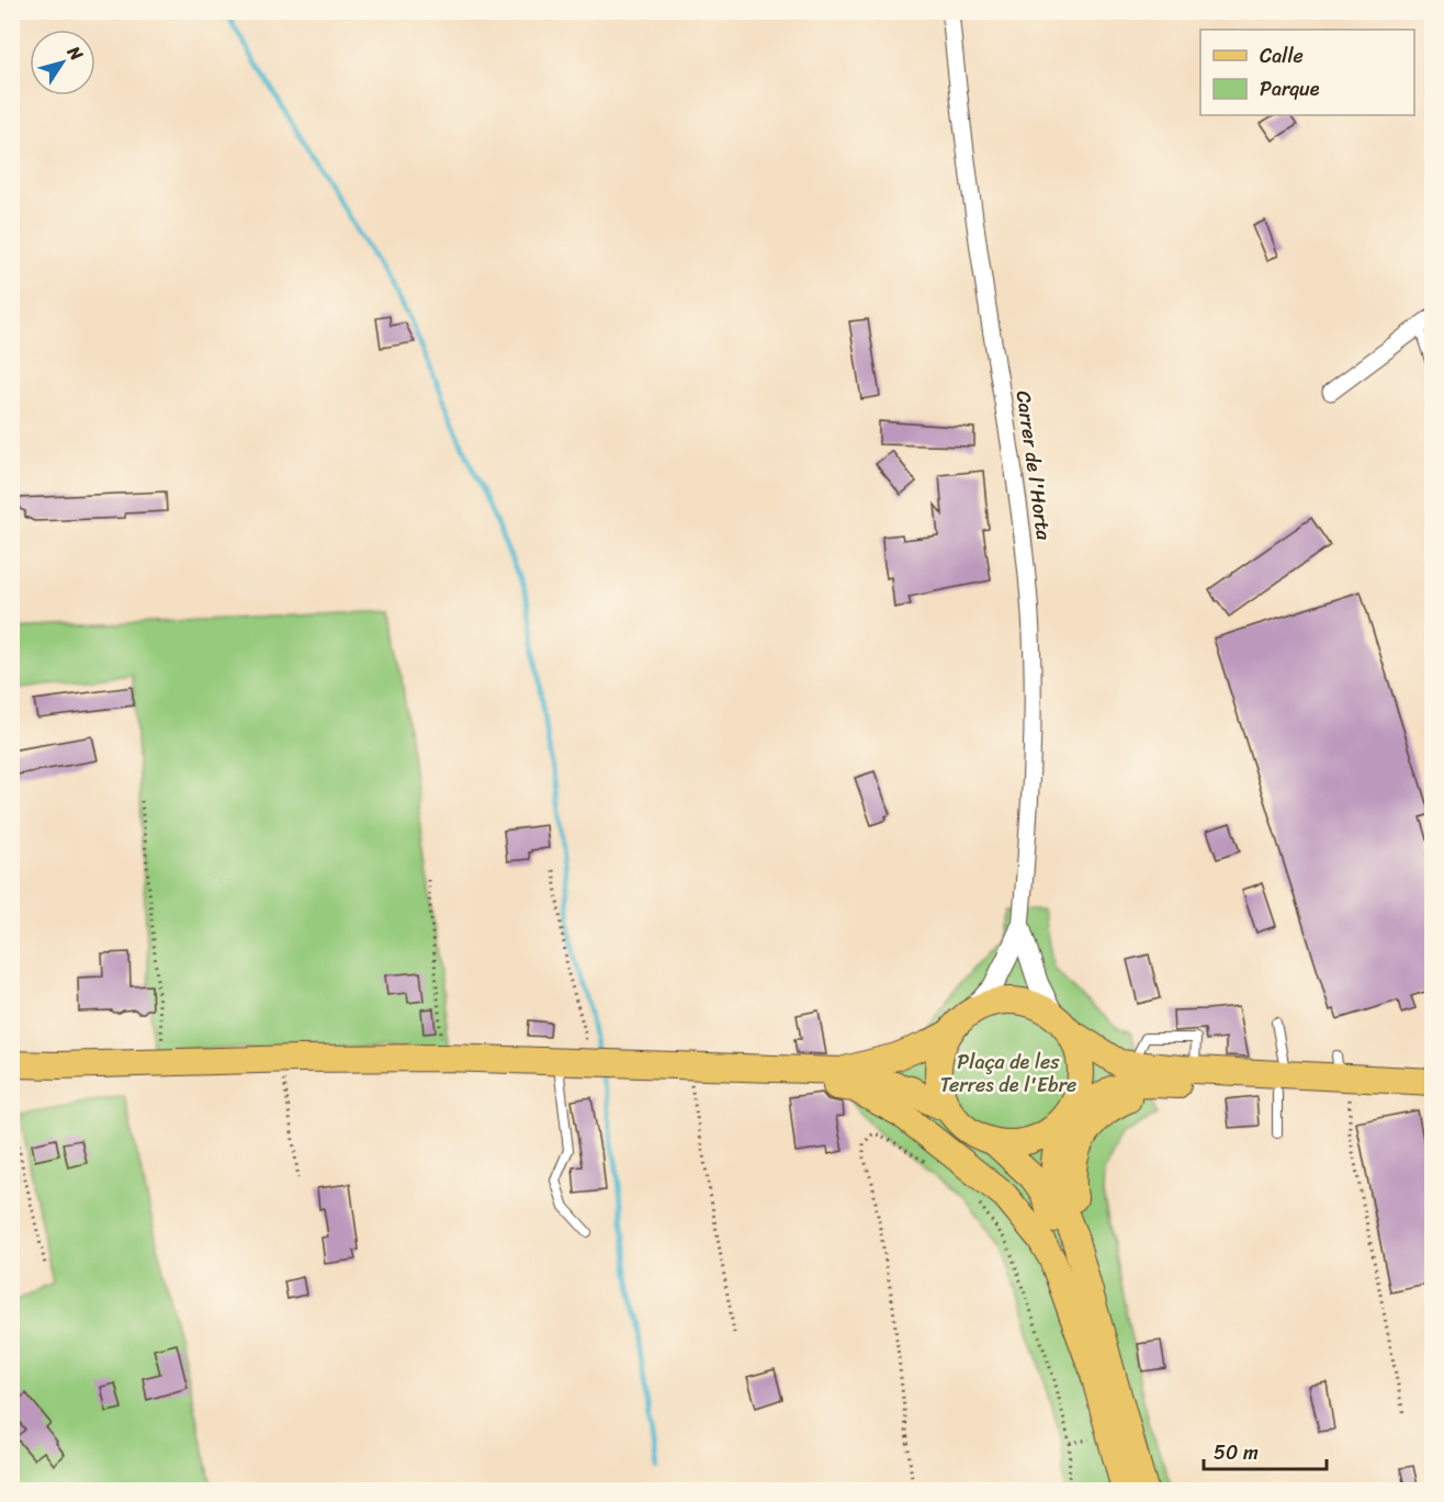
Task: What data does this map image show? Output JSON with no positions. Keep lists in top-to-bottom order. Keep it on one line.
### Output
{"streets":{"street":["Carrer de l'Horta"]},"parks":["Plaça de les Terres de l'Ebre"],"legend":["Calle","Parque"],"scale_bar":"50 m","north":"top right"}
